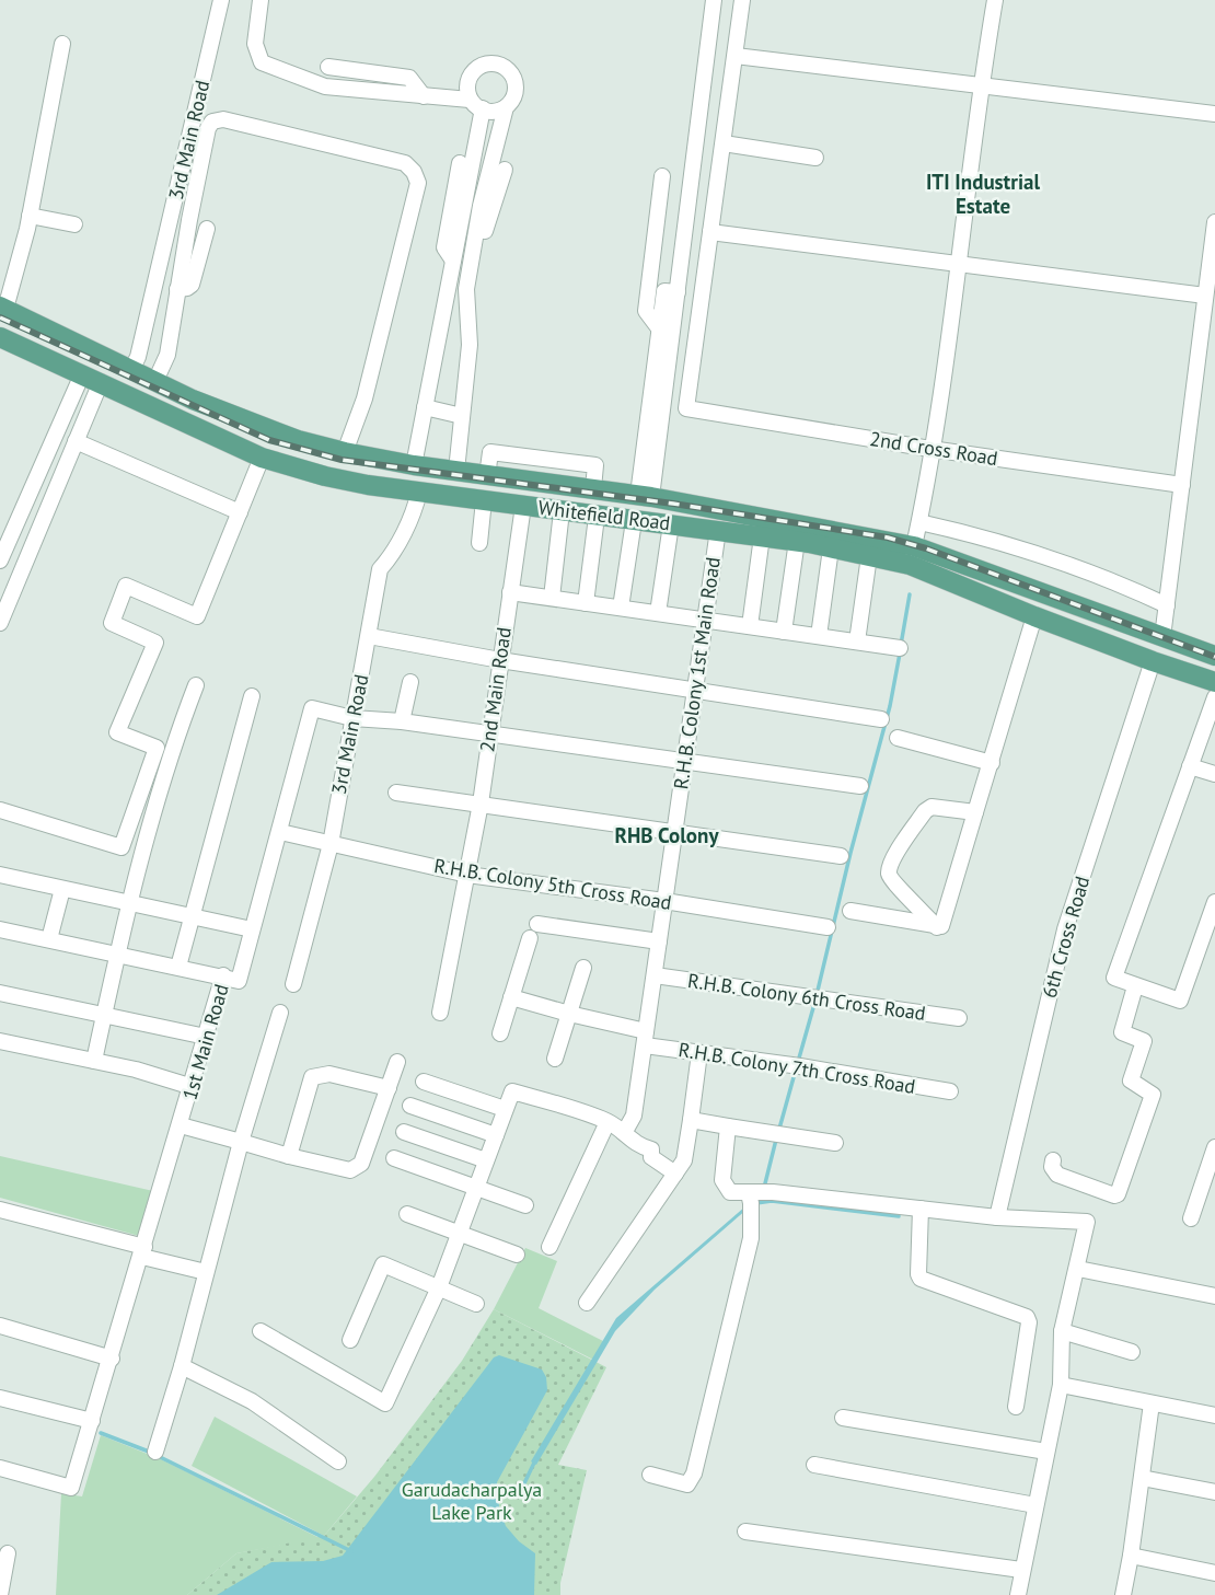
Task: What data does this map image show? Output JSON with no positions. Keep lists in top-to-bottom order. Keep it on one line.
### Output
{"streets":{"main road":["Whitefield Road"],"street":["3rd Main Road","2nd Cross Road","R.H.B. Colony 1st Main Road","2nd Main Road","R.H.B. Colony 5th Cross Road","6th Cross Road","R.H.B. Colony 6th Cross Road","1st Main Road","R.H.B. Colony 7th Cross Road"]},"crossings":[["3rd Main Road","Whitefield Road"],["3rd Main Road","R.H.B. Colony 5th Cross Road"],["Whitefield Road","R.H.B. Colony 1st Main Road"],["Whitefield Road","2nd Main Road"],["Whitefield Road","6th Cross Road"],["R.H.B. Colony 1st Main Road","R.H.B. Colony 5th Cross Road"],["R.H.B. Colony 1st Main Road","R.H.B. Colony 6th Cross Road"],["R.H.B. Colony 1st Main Road","R.H.B. Colony 7th Cross Road"],["2nd Main Road","R.H.B. Colony 5th Cross Road"]],"districts":["ITI Industrial Estate","RHB Colony"],"parks":["Garudacharpalya Lake Park"]}
